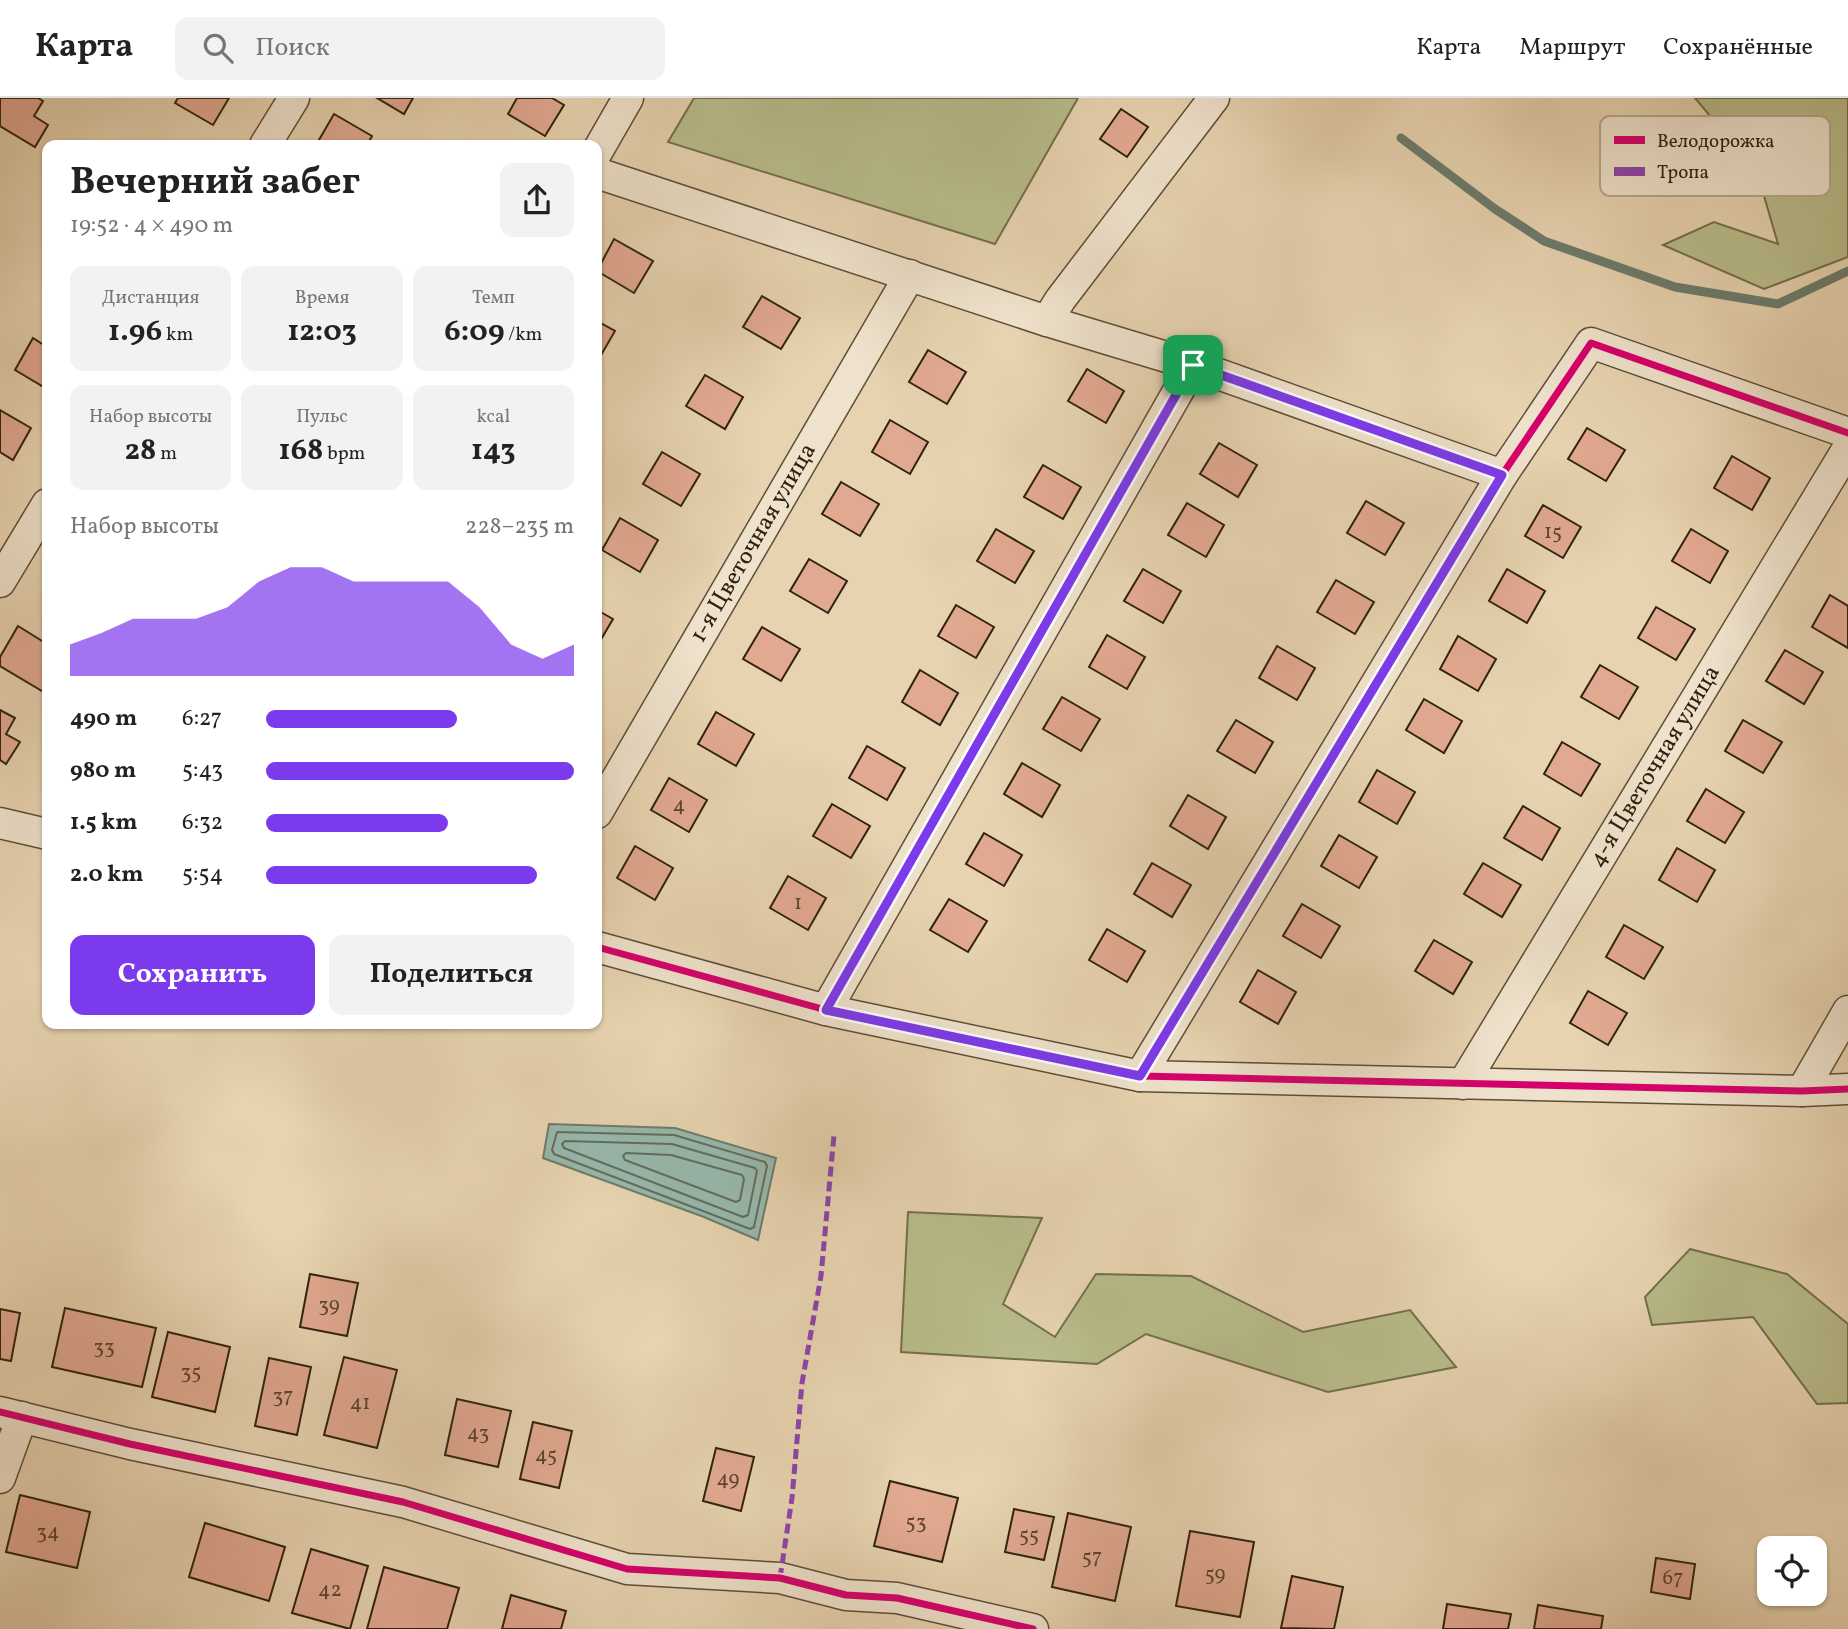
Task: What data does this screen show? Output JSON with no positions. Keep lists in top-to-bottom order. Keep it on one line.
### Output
{"streets":{"street":["1-я Цветочная улица","4-я Цветочная улица"]},"house_numbers":["15","4","1","39","33","35","37","41","43","45","49","53","34","55","57","59","67","42"],"legend":["Велодорожка","Тропа"],"page":{"header":"Карта","search":"Поиск","nav":["Карта","Маршрут","Сохранённые"],"heading":["Вечерний забег","19:52 · 4 × 490 m"],"stats":[["Дистанция","1.96 km"],["Время","12:03"],["Темп","6:09 /km"],["Набор высоты","28 m"],["Пульс","168 bpm"],["kcal","143"]],"chart":["Набор высоты","228–235 m"],"list":[{"name":"490 m","note":"6:27"},{"name":"980 m","note":"5:43"},{"name":"1.5 km","note":"6:32"},{"name":"2.0 km","note":"5:54"}],"buttons":["Сохранить","Поделиться"]}}
